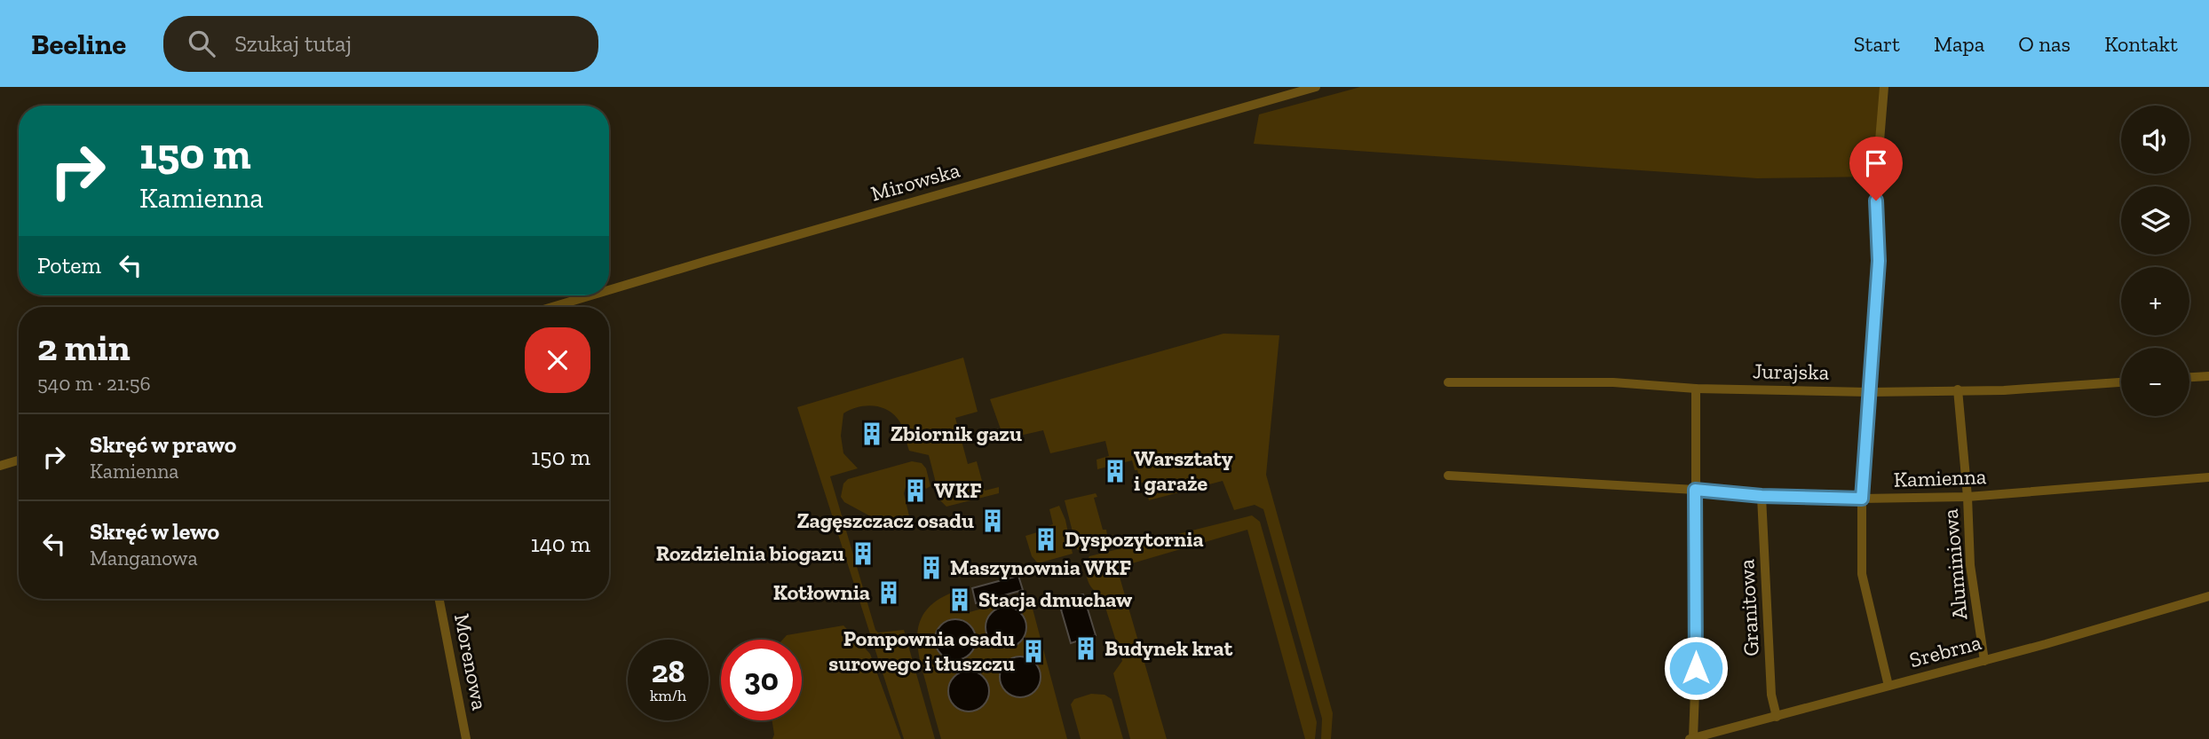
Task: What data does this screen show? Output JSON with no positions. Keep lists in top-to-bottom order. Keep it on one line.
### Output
{"streets":{"street":["Mirowska","Jurajska","Kamienna","Aluminiowa","Granitowa","Srebrna","Morenowa"]},"crossings":[["Jurajska","Aluminiowa"],["Kamienna","Aluminiowa"],["Kamienna","Granitowa"],["Aluminiowa","Srebrna"],["Granitowa","Srebrna"]],"places":{"building":["Zbiornik gazu","Warsztaty i garaże","WKF","Zagęszczacz osadu","Dyspozytornia","Rozdzielnia biogazu","Maszynownia WKF","Kotłownia","Stacja dmuchaw","Budynek krat","Pompownia osadu surowego i tłuszczu"]},"page":{"header":"Beeline","search":"Szukaj tutaj","nav":["Start","Mapa","O nas","Kontakt"],"map_buttons":["+","−"],"turn":["150 m","Kamienna"],"then":"Potem","heading":["2 min","540 m · 21:56"],"list":[{"name":"Skręć w prawo","note":"Kamienna","value":"150 m"},{"name":"Skręć w lewo","note":"Manganowa","value":"140 m"}],"speed":"28 km/h","limit":"30"}}
